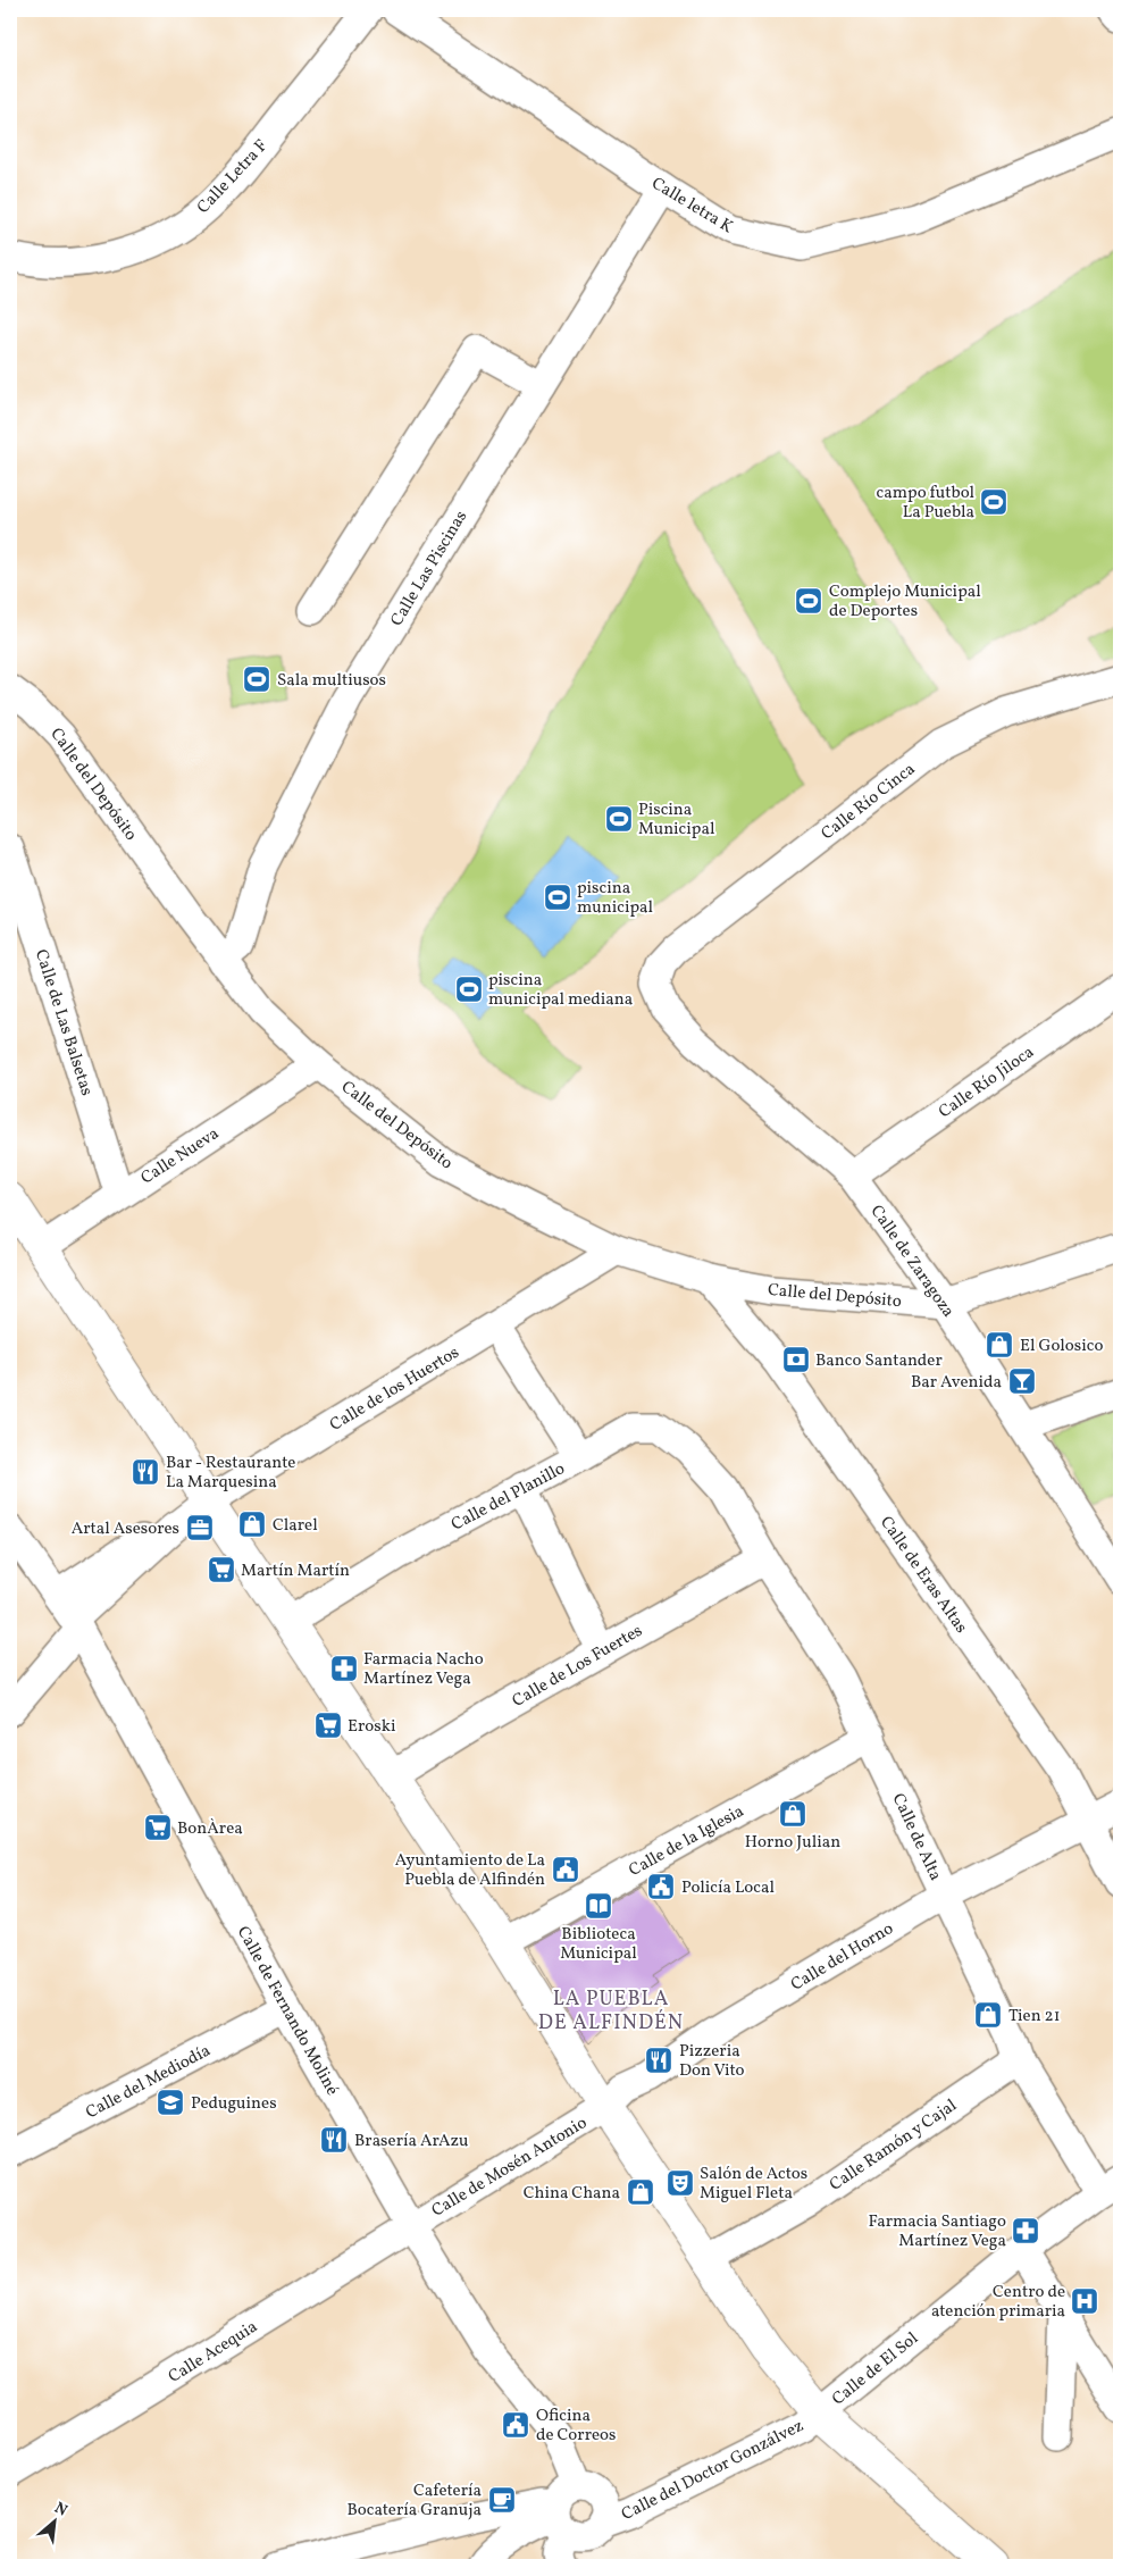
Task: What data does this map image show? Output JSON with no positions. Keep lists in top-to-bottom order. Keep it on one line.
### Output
{"streets":{"street":["Calle Letra F","Calle letra K","Calle Las Piscinas","Calle del Depósito","Calle Río Cinca","Calle de Las Balsetas","Calle Río Jiloca","Calle Nueva","Calle de Zaragoza","Calle de los Huertos","Calle del Planillo","Calle de Eras Altas","Calle de Los Fuertes","Calle de Alta","Calle de la Iglesia","Calle del Horno","Calle de Fernando Moliné","Calle del Mediodía","Calle Ramón y Cajal","Calle de Mosén Antonio","Calle Acequia","Calle de El Sol","Calle del Doctor Gonzálvez"]},"crossings":[["Calle letra K","Calle Las Piscinas"],["Calle Las Piscinas","Calle del Depósito"],["Calle del Depósito","Calle Nueva"],["Calle del Depósito","Calle de Zaragoza"],["Calle del Depósito","Calle de los Huertos"],["Calle del Depósito","Calle de Eras Altas"],["Calle Río Cinca","Calle de Zaragoza"],["Calle de Las Balsetas","Calle Nueva"],["Calle Río Jiloca","Calle de Zaragoza"],["Calle de los Huertos","Calle de Fernando Moliné"],["Calle del Planillo","Calle de Alta"],["Calle de Eras Altas","Calle del Horno"],["Calle de Los Fuertes","Calle de Alta"],["Calle de Alta","Calle de la Iglesia"],["Calle de Alta","Calle del Horno"],["Calle de Alta","Calle Ramón y Cajal"],["Calle de Alta","Calle de El Sol"],["Calle del Horno","Calle de Mosén Antonio"],["Calle de Fernando Moliné","Calle del Mediodía"],["Calle de Fernando Moliné","Calle de Mosén Antonio"],["Calle de Fernando Moliné","Calle Acequia"],["Calle de Fernando Moliné","Calle del Doctor Gonzálvez"],["Calle de Mosén Antonio","Calle Acequia"],["Calle de El Sol","Calle del Doctor Gonzálvez"]],"districts":["LA PUEBLA DE ALFINDÉN"],"places":{"sports":["campo futbol La Puebla","Complejo Municipal de Deportes","Sala multiusos","Piscina Municipal","piscina municipal","piscina municipal mediana"],"shop":["El Golosico","Clarel","Horno Julian","Tien 21","China Chana"],"bank":["Banco Santander"],"bar":["Bar Avenida"],"restaurant":["Bar - Restaurante La Marquesina","Pizzeria Don Vito","Brasería ArAzu"],"office":["Artal Asesores"],"supermarket":["Martín Martín","Eroski","BonÀrea"],"pharmacy":["Farmacia Nacho Martínez Vega","Farmacia Santiago Martínez Vega"],"public building":["Ayuntamiento de La Puebla de Alfindén","Policía Local","Oficina de Correos"],"library":["Biblioteca Municipal"],"school or university":["Peduguines"],"theatre":["Salón de Actos Miguel Fleta"],"hospital":["Centro de atención primaria"],"cafe":["Cafetería Bocatería Granuja"]},"north":"top right"}
